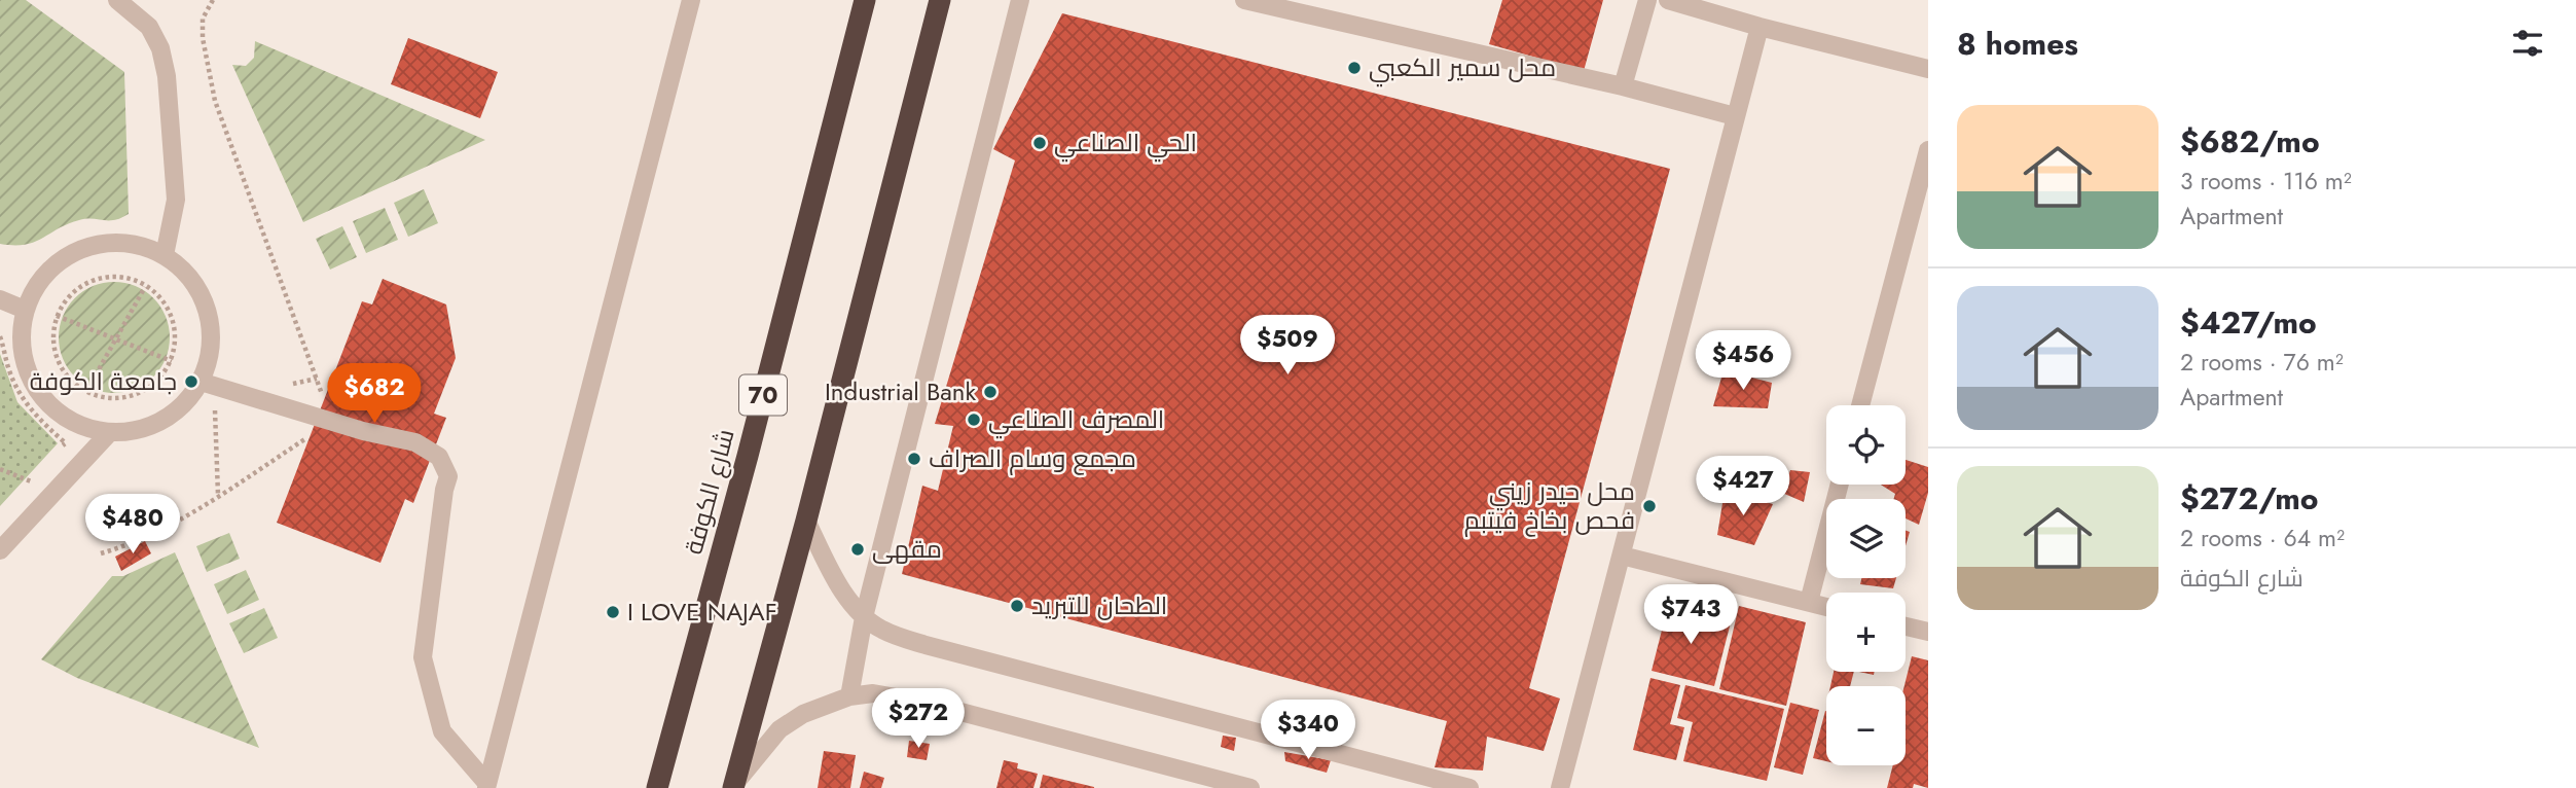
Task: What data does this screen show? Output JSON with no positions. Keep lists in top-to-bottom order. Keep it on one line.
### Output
{"streets":{"highway":["70","شارع الكوفة"]},"places":["محل سمير الكعبي","الحي الصناعي","جامعة الكوفة","Industrial Bank","المصرف الصناعي","مجمع وسام الصراف","محل حيدر زيني فحص بخاخ فيتبم","مقهى","الطحان للتبريد","I LOVE NAJAF"],"page":{"heading":"8 homes","list":[{"name":"$682/mo","note":"3 rooms · 116 m² · Apartment"},{"name":"$427/mo","note":"2 rooms · 76 m² · Apartment"},{"name":"$272/mo","note":"2 rooms · 64 m² · شارع الكوفة"}],"price":["$509","$456","$682","$427","$480","$743","$272","$340"],"map_buttons":["+","−"]}}
